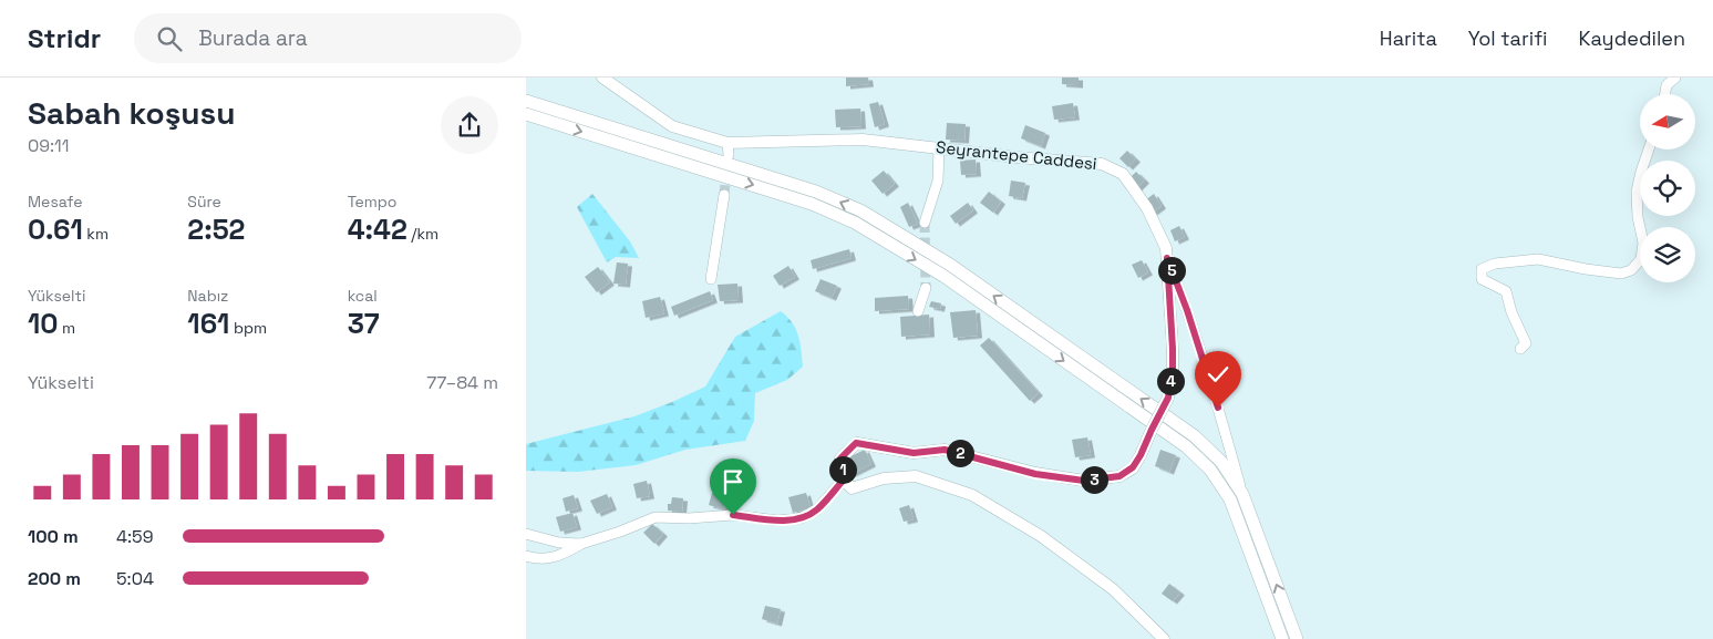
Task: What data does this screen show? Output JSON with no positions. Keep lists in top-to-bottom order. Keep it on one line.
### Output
{"streets":{"street":["Seyrantepe Caddesi"]},"north":"left","page":{"header":"Stridr","search":"Burada ara","nav":["Harita","Yol tarifi","Kaydedilen"],"heading":["Sabah koşusu","09:11"],"stats":[["Mesafe","0.61 km"],["Süre","2:52"],["Tempo","4:42 /km"],["Yükselti","10 m"],["Nabız","161 bpm"],["kcal","37"]],"pins":["5","4","2","1","3"],"chart":["Yükselti","77–84 m"],"list":[{"name":"100 m","note":"4:59"},{"name":"200 m","note":"5:04"}]}}
